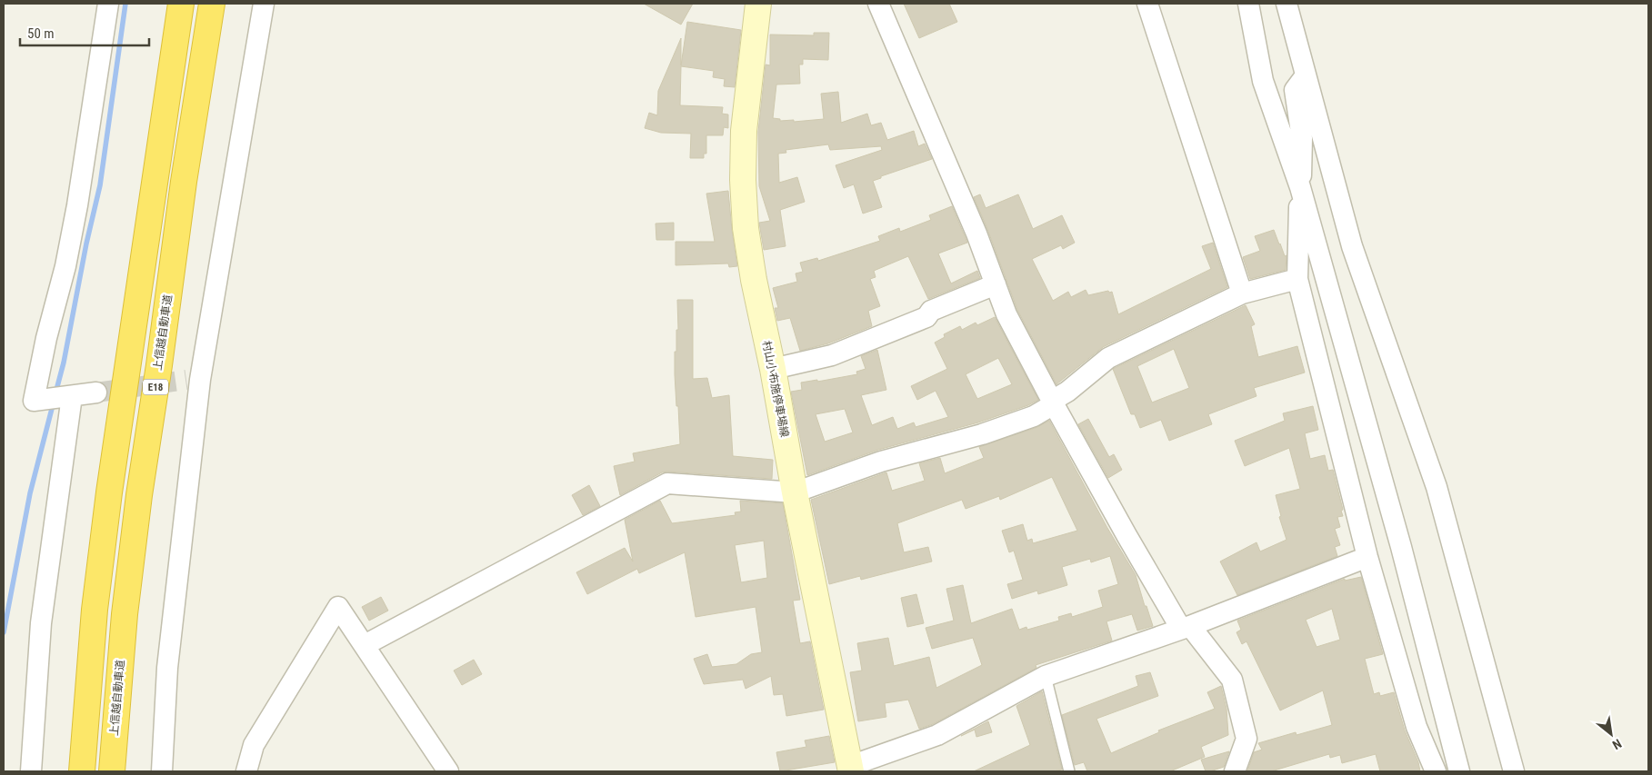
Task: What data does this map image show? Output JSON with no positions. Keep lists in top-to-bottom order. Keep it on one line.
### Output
{"streets":{"highway":["上信越自動車道","E18"],"main road":["村山小布施停車場線"]},"scale_bar":"50 m","north":"bottom right"}
